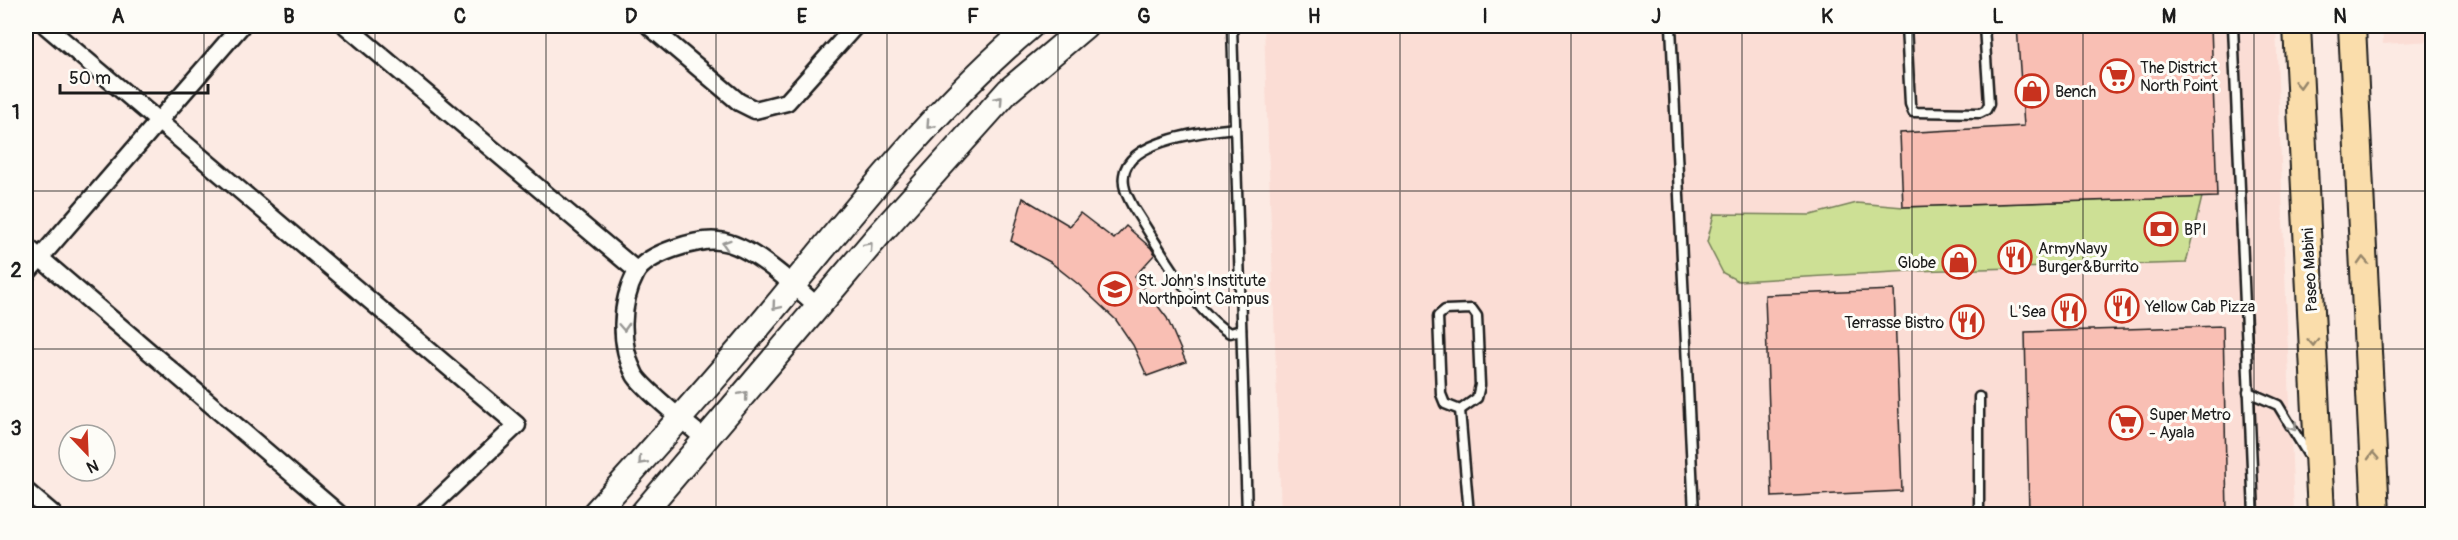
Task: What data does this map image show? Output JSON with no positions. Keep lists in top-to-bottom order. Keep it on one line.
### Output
{"streets":{"main road":["Paseo Mabini"]},"places":{"supermarket":["The District North Point","Super Metro - Ayala"],"shop":["Bench","Globe"],"bank":["BPI"],"restaurant":["ArmyNavy Burger&Burrito","Yellow Cab Pizza","L'Sea","Terrasse Bistro"],"school or university":["St. John's Institute Northpoint Campus"]},"scale_bar":"50 m","north":"bottom right","grid":{"columns":["A","B","C","D","E","F","G","H","I","J","K","L","M","N"],"rows":["1","2","3"]}}
